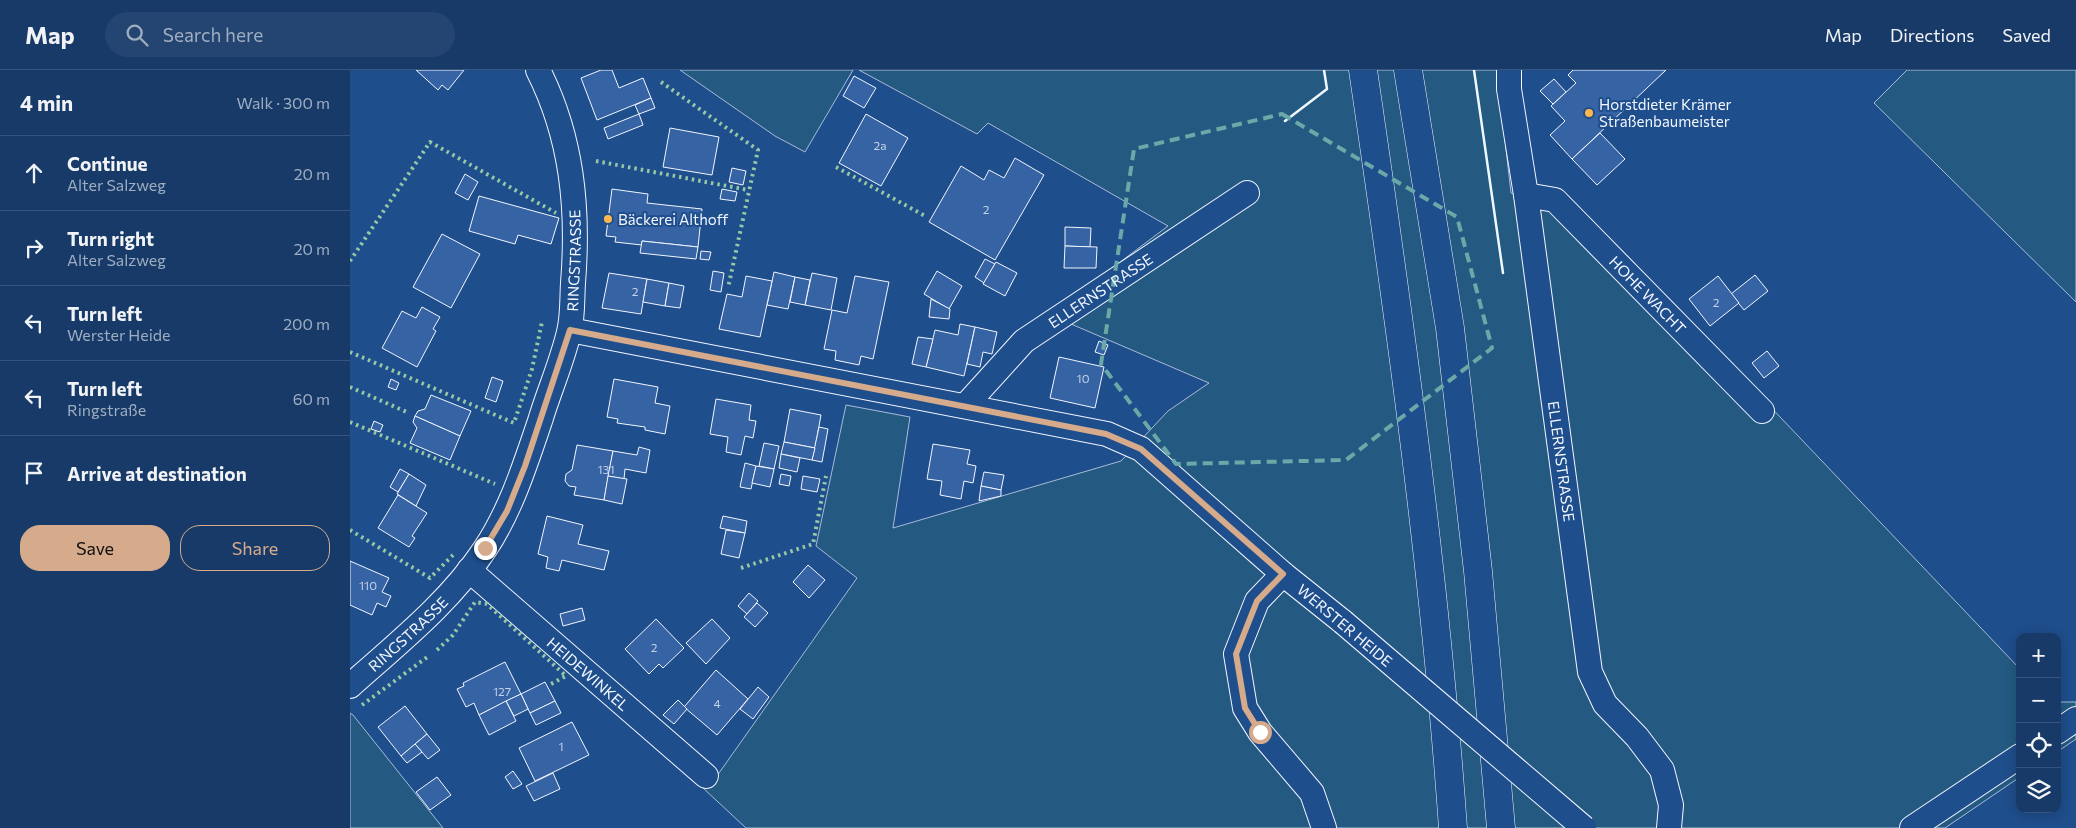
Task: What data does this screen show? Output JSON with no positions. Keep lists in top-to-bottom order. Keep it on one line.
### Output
{"streets":{"street":["RINGSTRASSE","ELLERNSTRASSE","HOHE WACHT","WERSTER HEIDE","HEIDEWINKEL"]},"crossings":[["RINGSTRASSE","WERSTER HEIDE"],["RINGSTRASSE","HEIDEWINKEL"],["ELLERNSTRASSE","HOHE WACHT"],["ELLERNSTRASSE","WERSTER HEIDE"]],"places":["Horstdieter Krämer Straßenbaumeister","Bäckerei Althoff"],"house_numbers":["2a","2","2","2","10","131","110","2","127","4","1"],"page":{"header":"Map","search":"Search here","nav":["Map","Directions","Saved"],"heading":["4 min","Walk · 300 m"],"list":[["Continue","Alter Salzweg","20 m"],["Turn right","Alter Salzweg","20 m"],["Turn left","Werster Heide","200 m"],["Turn left","Ringstraße","60 m"],"Arrive at destination"],"buttons":["Save","Share"],"map_buttons":["+","−"]}}
